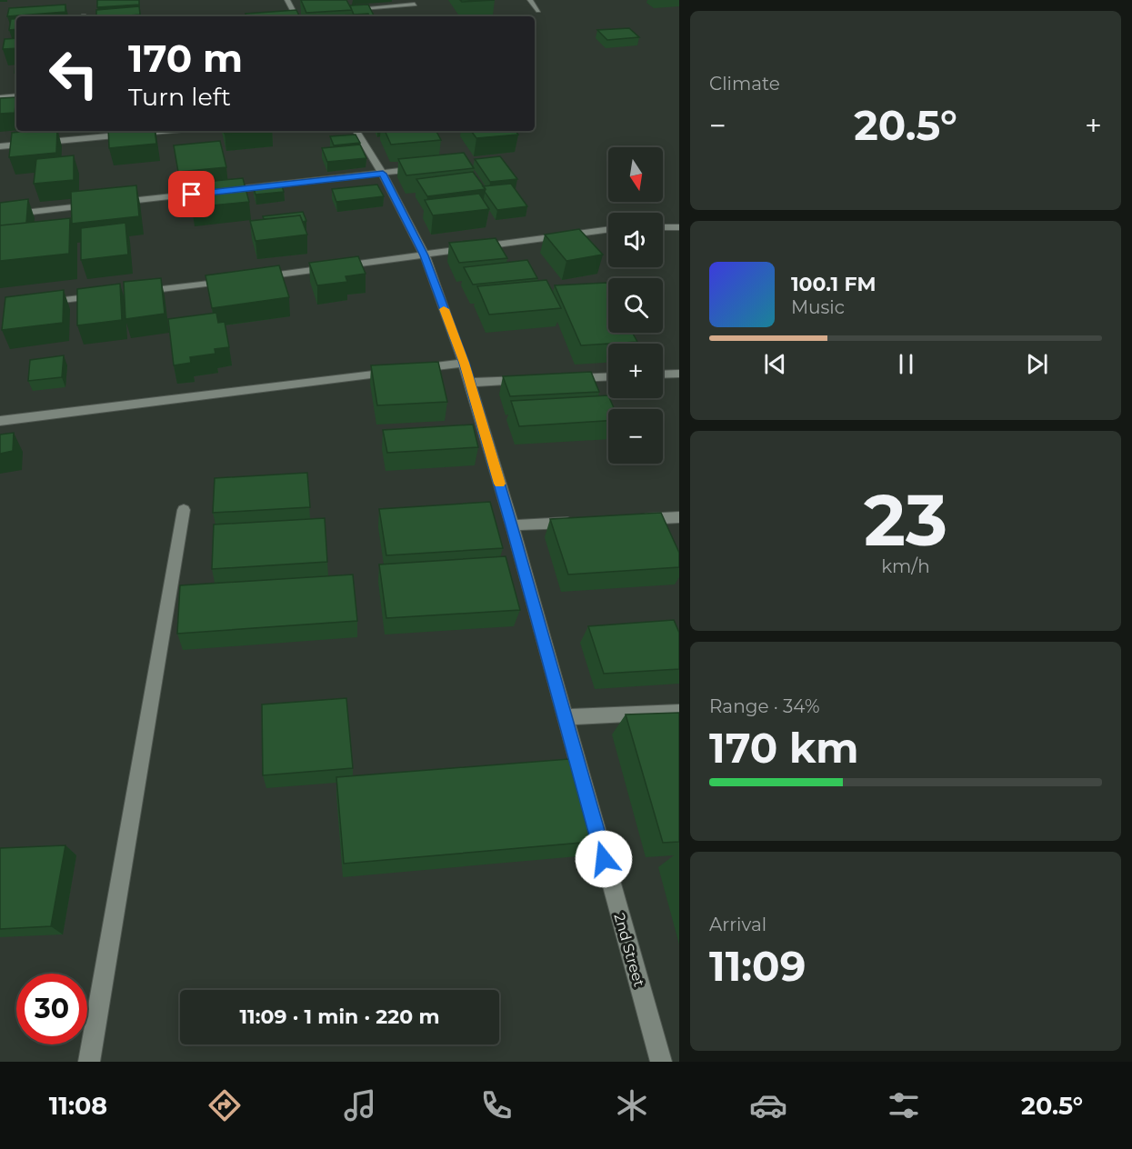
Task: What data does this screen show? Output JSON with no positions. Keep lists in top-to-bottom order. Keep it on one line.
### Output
{"streets":{"street":["2nd Street"]},"north":"bottom","page":{"tile":["Climate",["23","km/h"],["Range · 34%","170 km"],["Arrival","11:09"]],"turn":["170 m","Turn left"],"heat":["−","20.5°","+"],"map_buttons":["+","−"],"song":["100.1 FM","Music"],"limit":"30","trip":"11:09 · 1 min · 220 m","tabs":["11:08","20.5°"]}}
